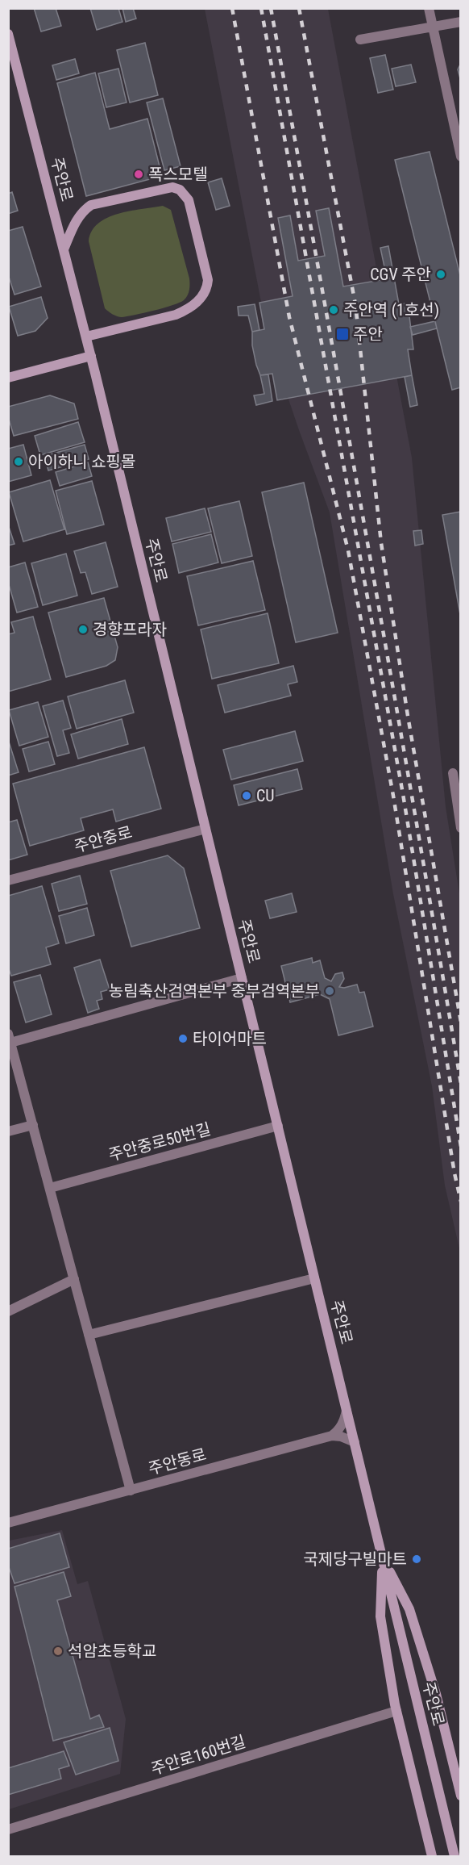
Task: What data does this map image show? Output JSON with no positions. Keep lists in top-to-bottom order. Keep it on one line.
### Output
{"streets":{"main road":["주안로"],"street":["주안중로","주안중로50번길","주안동로","주안로160번길"]},"crossings":[["주안로","주안중로"],["주안로","주안중로50번길"]],"places":{"other":["폭스모텔","CGV 주안","주안역 (1호선)","아이하니 쇼핑몰","경향프라자","CU","농림축산검역본부 중부검역본부","타이어마트","국제당구빌마트","석암초등학교"],"transit":["주안"]}}
